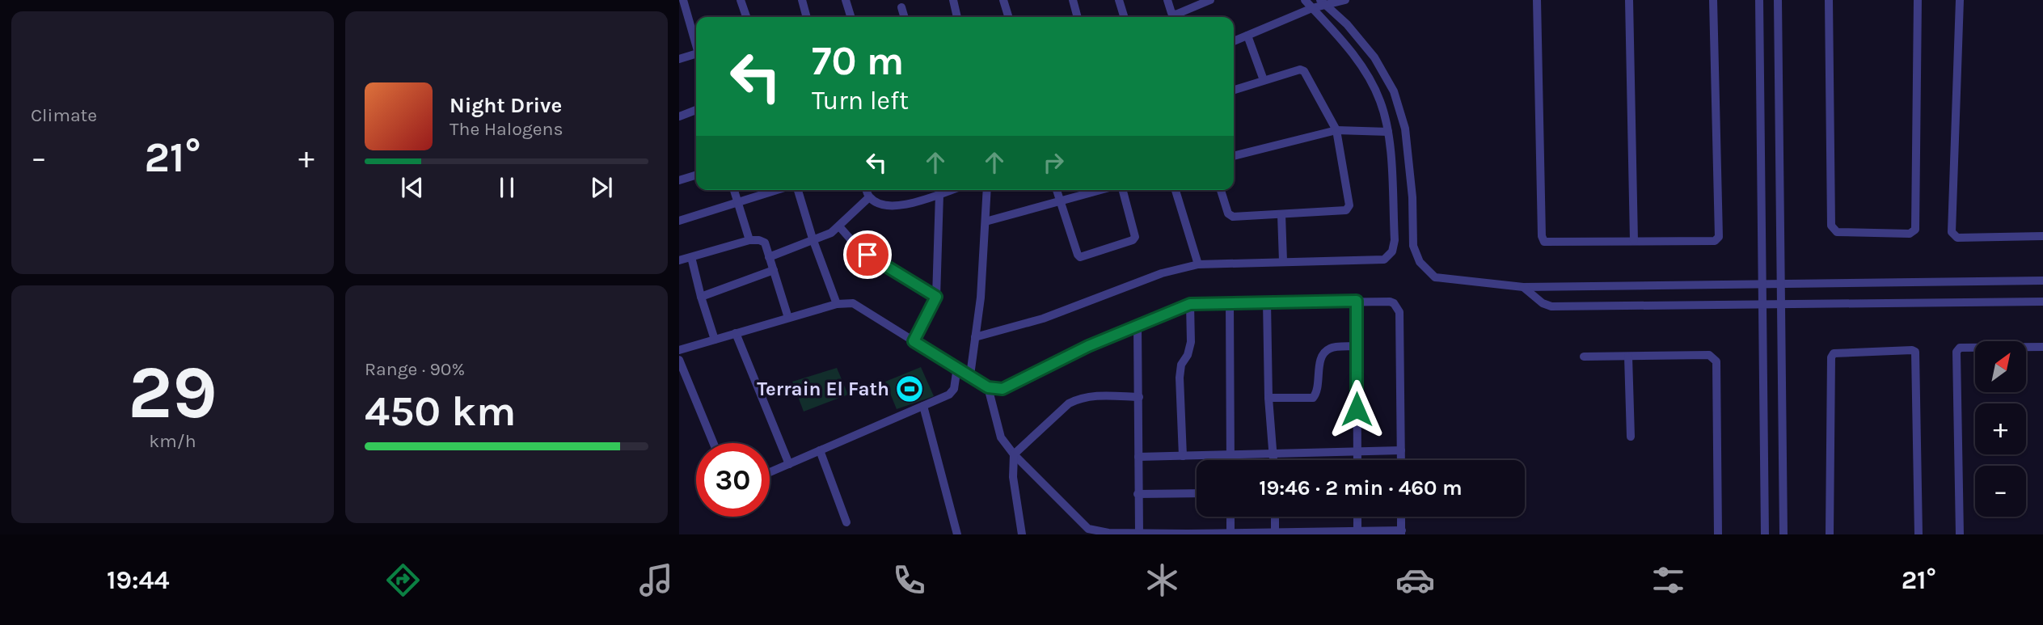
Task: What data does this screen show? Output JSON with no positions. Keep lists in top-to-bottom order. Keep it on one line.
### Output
{"places":{"sports":["Terrain El Fath"]},"north":"top right","page":{"tile":["Climate",["29","km/h"],["Range · 90%","450 km"]],"turn":["70 m","Turn left"],"song":["Night Drive","The Halogens"],"heat":["−","21°","+"],"map_buttons":["+","−"],"limit":"30","trip":"19:46 · 2 min · 460 m","tabs":["19:44","21°"]}}
